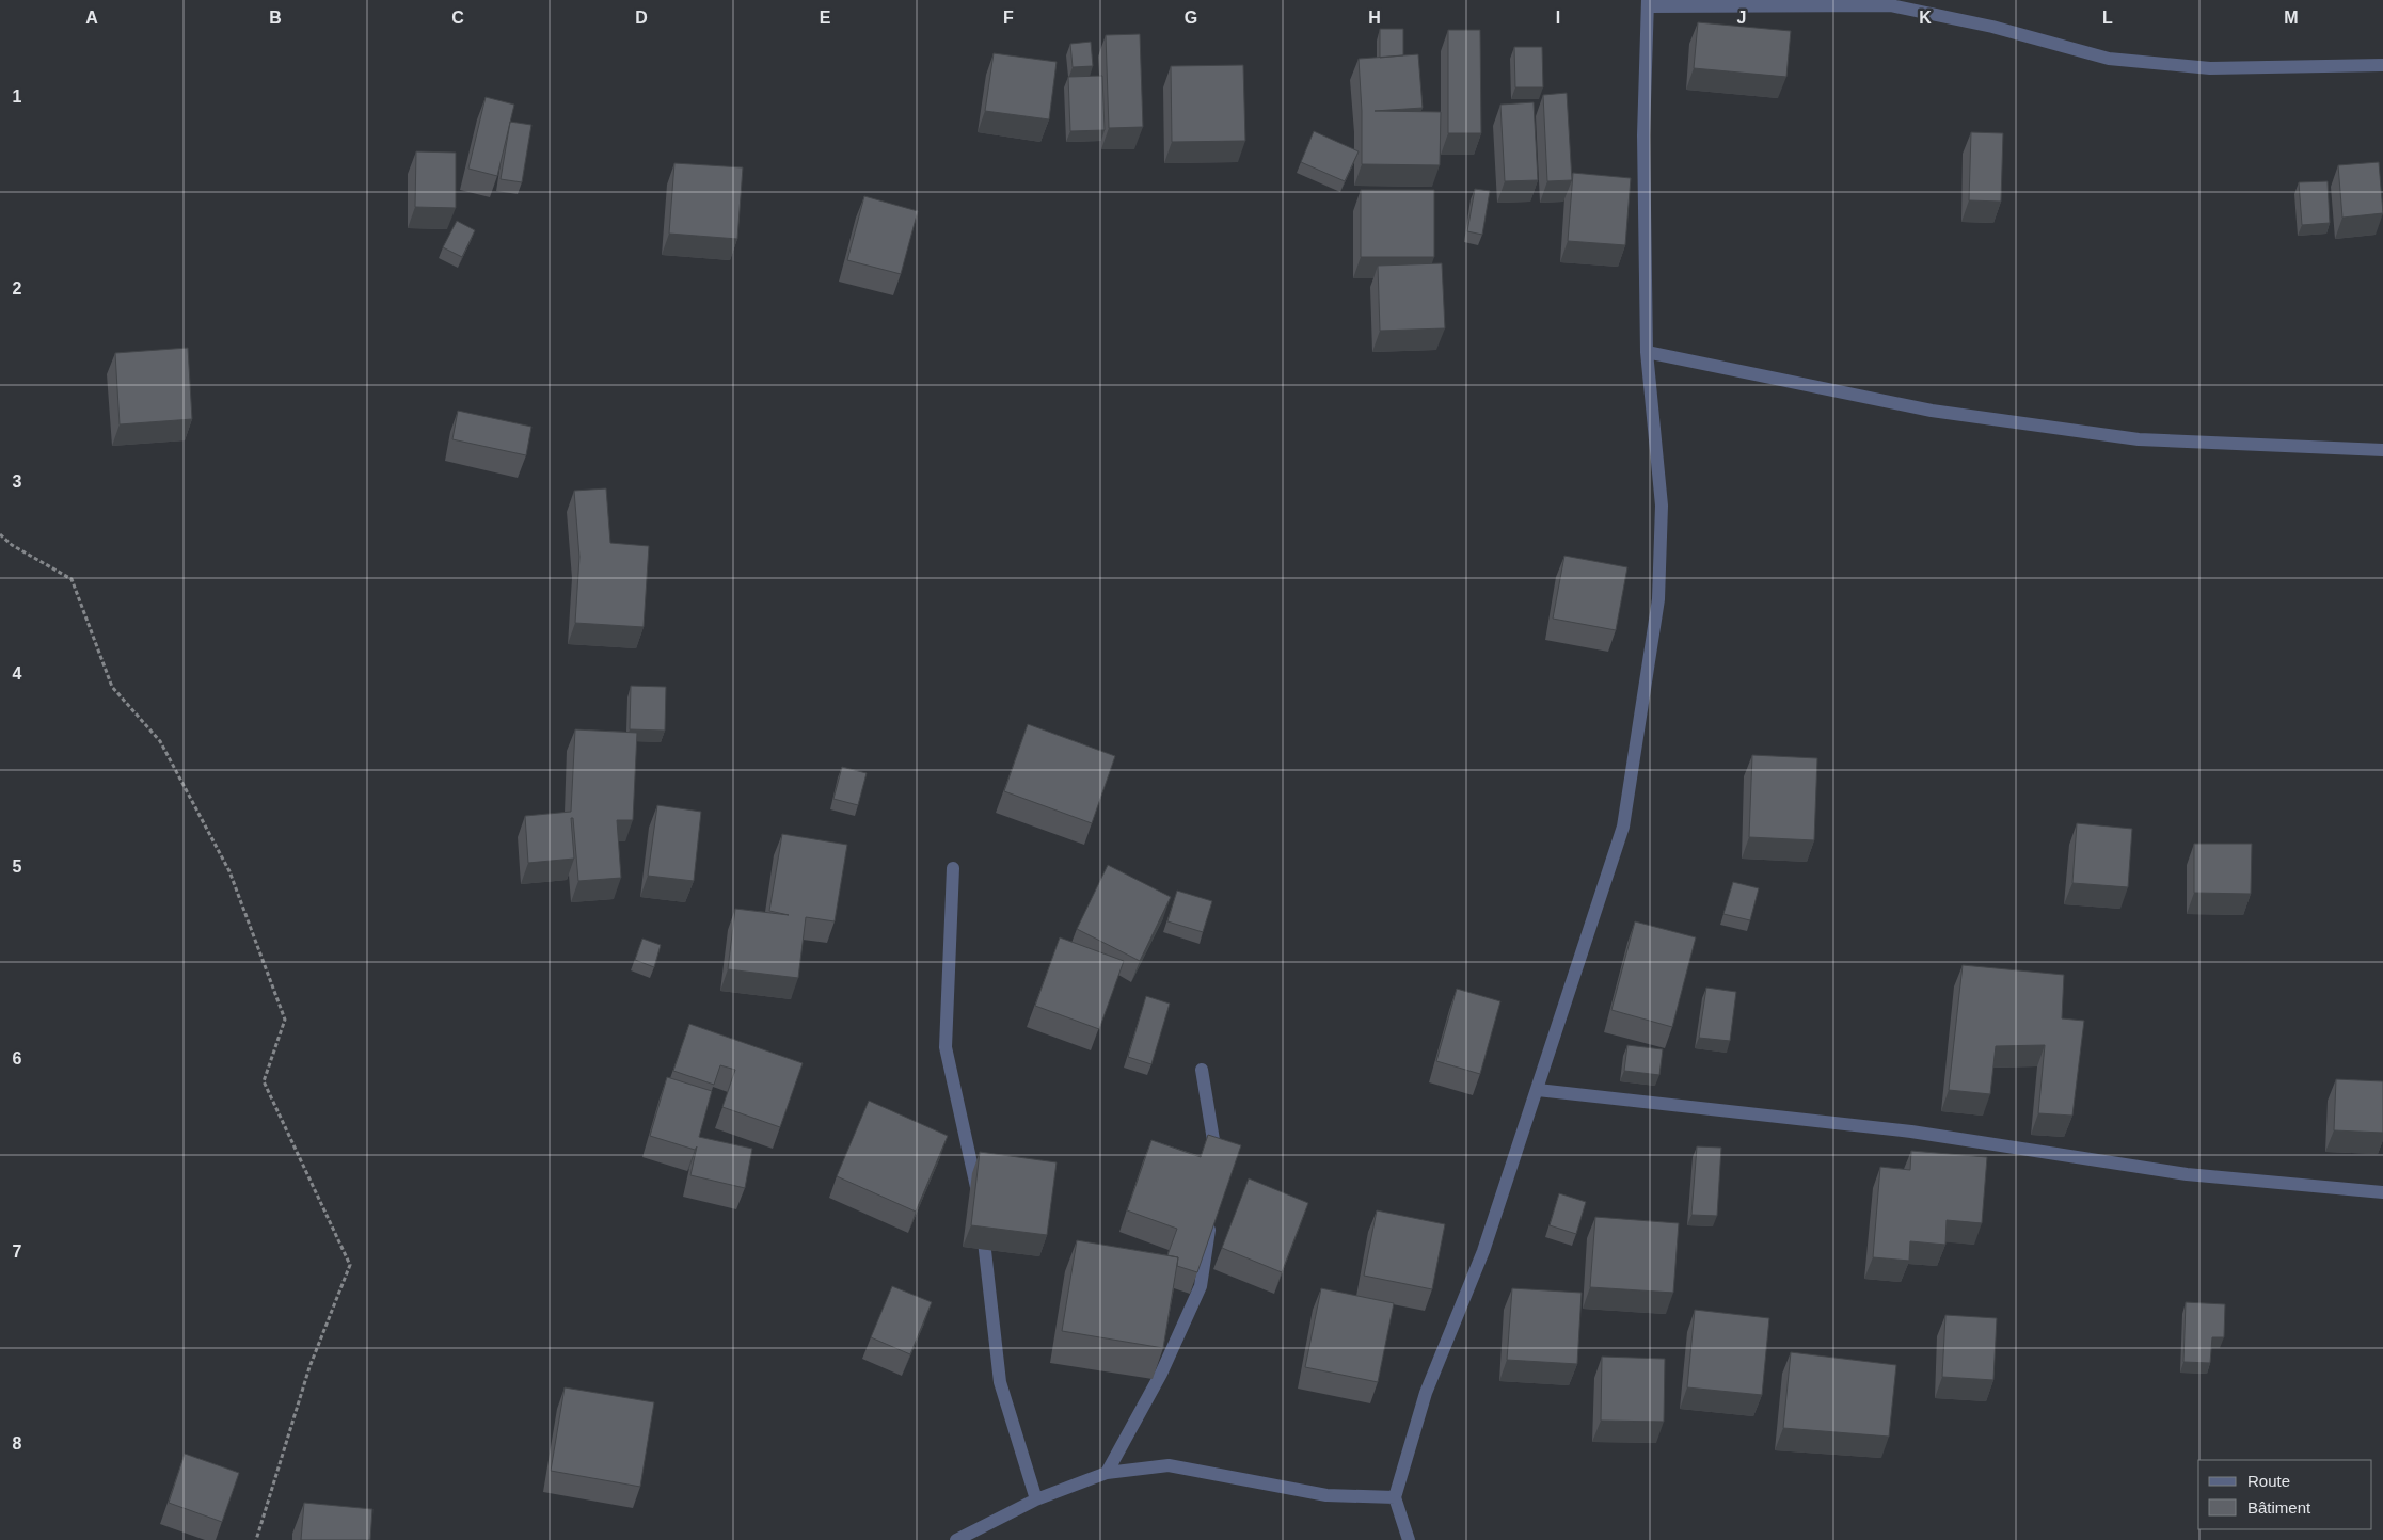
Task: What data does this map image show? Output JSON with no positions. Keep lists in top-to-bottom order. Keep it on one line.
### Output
{"legend":["Route","Bâtiment"],"grid":{"columns":["A","B","C","D","E","F","G","H","I","J","K","L","M"],"rows":["1","2","3","4","5","6","7","8"]}}
